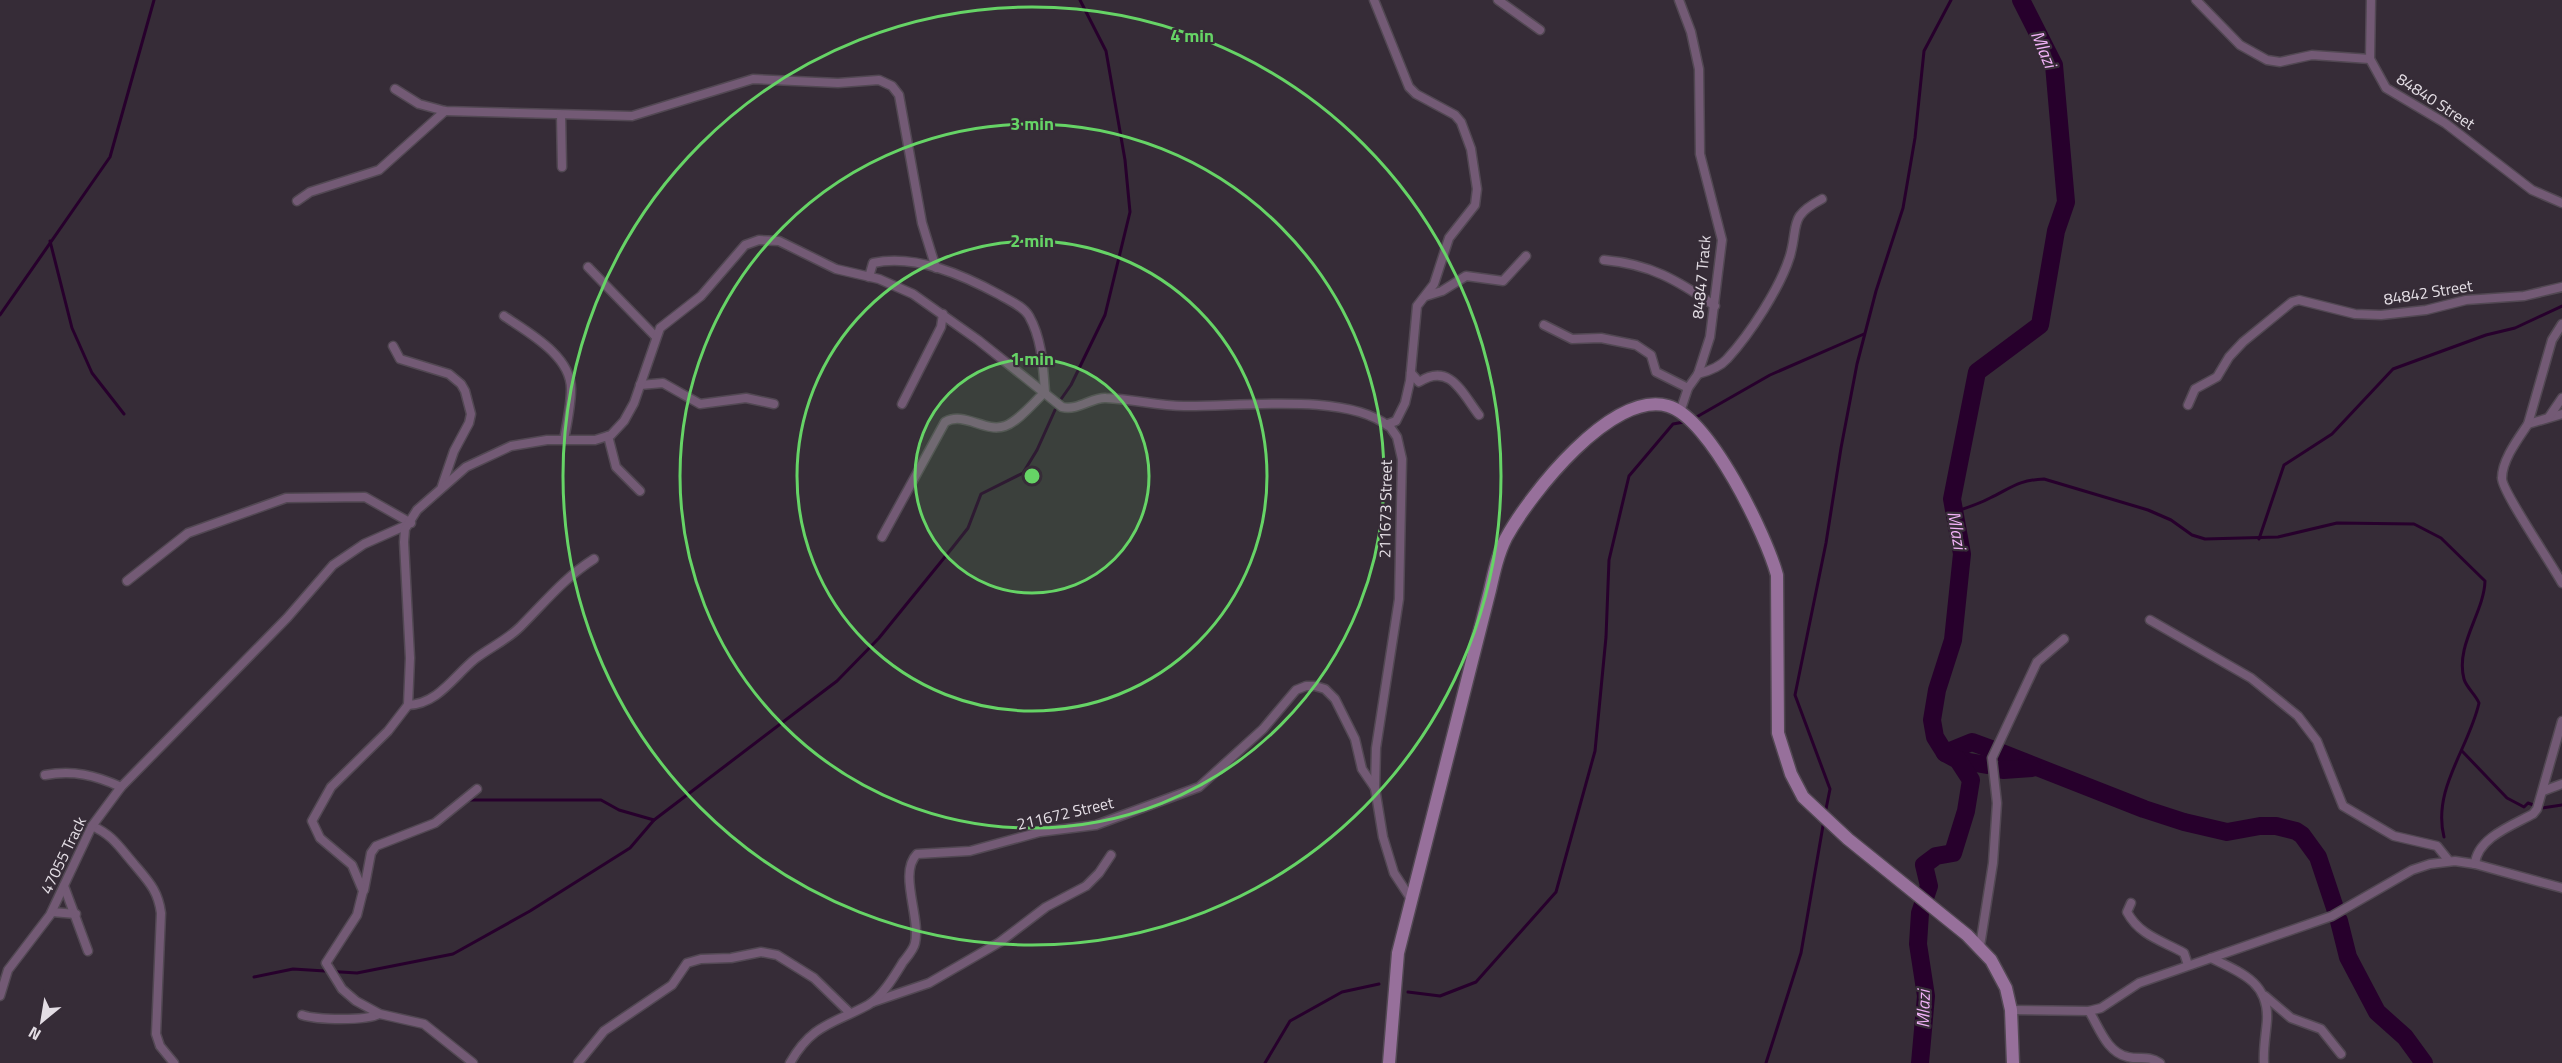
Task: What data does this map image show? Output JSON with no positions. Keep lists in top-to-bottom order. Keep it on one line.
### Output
{"streets":{"street":["84840 Street","84847 Track","84842 Street","211673 Street","211672 Street","47055 Track"]},"crossings":[["211673 Street","211672 Street"]],"water":["Mlazi"],"north":"bottom left","rings":["4 min","3 min","2 min","1 min"]}
